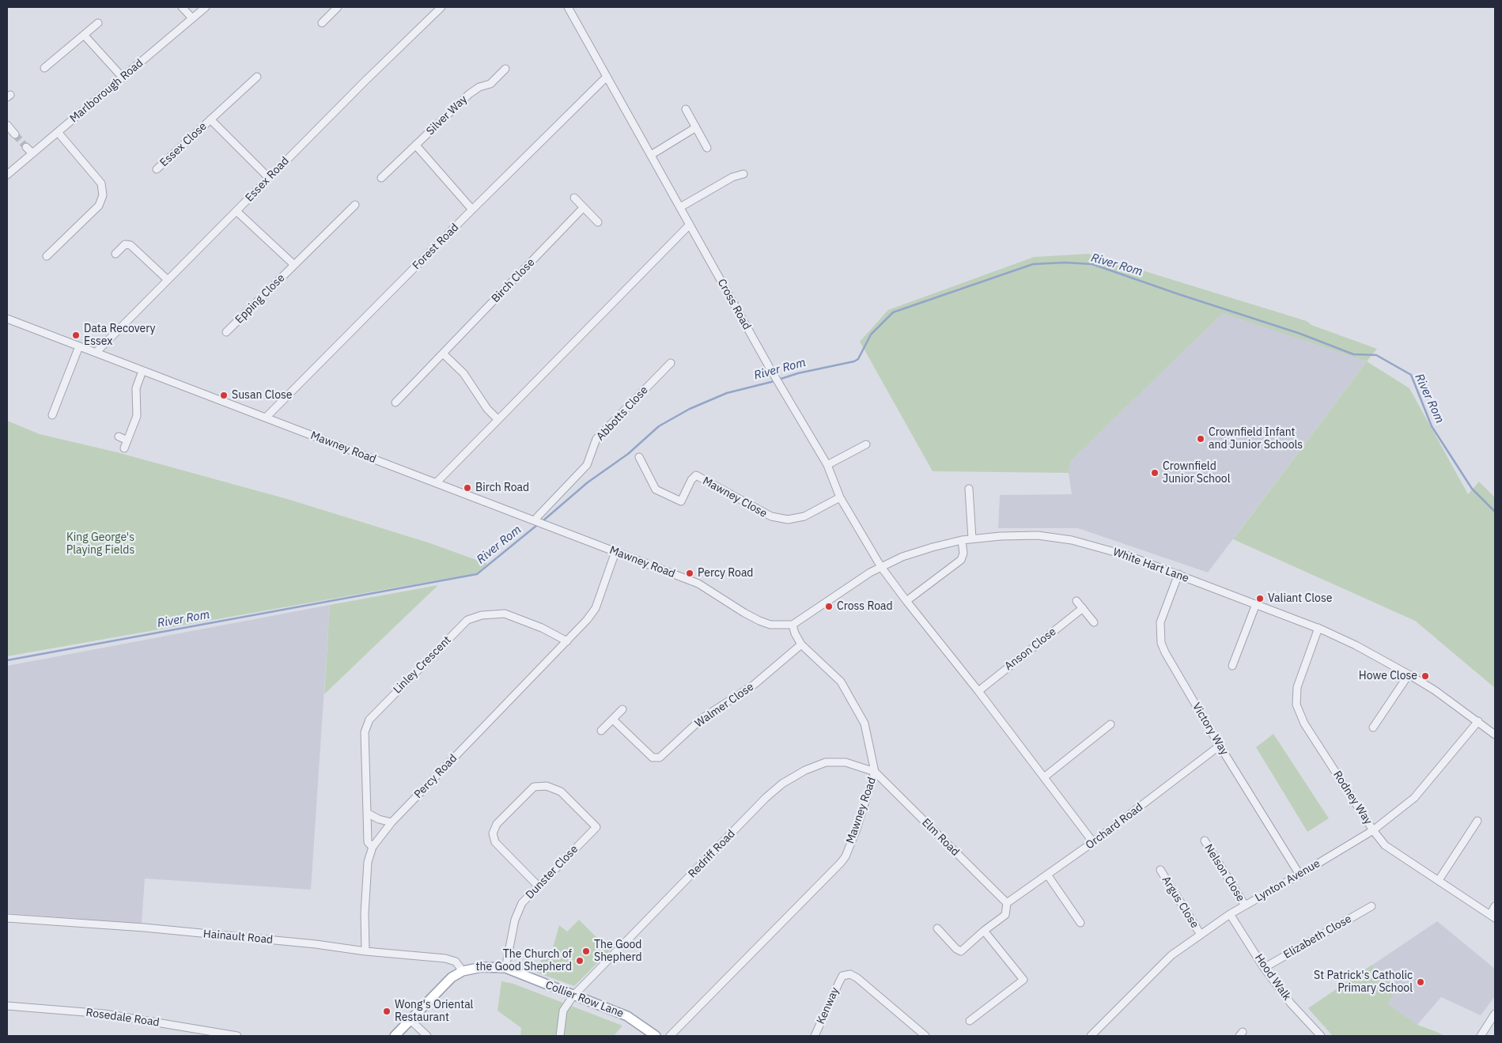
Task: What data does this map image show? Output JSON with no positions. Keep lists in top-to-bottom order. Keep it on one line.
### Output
{"streets":{"main road":["Collier Row Lane"],"street":["Marlborough Road","Silver Way","Essex Close","Essex Road","Forest Road","Birch Close","Epping Close","Cross Road","Abbotts Close","Mawney Road","Mawney Close","White Hart Lane","Anson Close","Linley Crescent","Walmer Close","Victory Way","Percy Road","Rodney Way","Orchard Road","Elm Road","Redriff Road","Dunster Close","Nelson Close","Lynton Avenue","Argus Close","Hainault Road","Elizabeth Close","Hood Walk","Kenway","Rosedale Road"]},"crossings":[["Essex Close","Essex Road"],["Essex Road","Epping Close"],["Essex Road","Mawney Road"],["Forest Road","Cross Road"],["Forest Road","Mawney Road"],["Cross Road","Mawney Close"],["Cross Road","White Hart Lane"],["Cross Road","Anson Close"],["Cross Road","Orchard Road"],["Abbotts Close","Mawney Road"],["Mawney Road","White Hart Lane"],["Mawney Road","Walmer Close"],["Mawney Road","Percy Road"],["Mawney Road","Elm Road"],["Mawney Road","Redriff Road"],["White Hart Lane","Victory Way"],["White Hart Lane","Rodney Way"],["White Hart Lane","Lynton Avenue"],["Linley Crescent","Percy Road"],["Linley Crescent","Hainault Road"],["Victory Way","Orchard Road"],["Victory Way","Lynton Avenue"],["Rodney Way","Lynton Avenue"],["Orchard Road","Elm Road"],["Elm Road","Redriff Road"],["Redriff Road","Collier Row Lane"],["Dunster Close","Collier Row Lane"],["Nelson Close","Lynton Avenue"],["Lynton Avenue","Argus Close"],["Lynton Avenue","Hood Walk"],["Hainault Road","Collier Row Lane"],["Elizabeth Close","Hood Walk"]],"water":["River Rom"],"parks":["King George's Playing Fields"],"places":["Data Recovery Essex","Susan Close","Crownfield Infant and Junior Schools","Crownfield Junior School","Birch Road","Percy Road","Valiant Close","Cross Road","Howe Close","The Good Shepherd","The Church of the Good Shepherd","St Patrick's Catholic Primary School","Wong's Oriental Restaurant"]}
